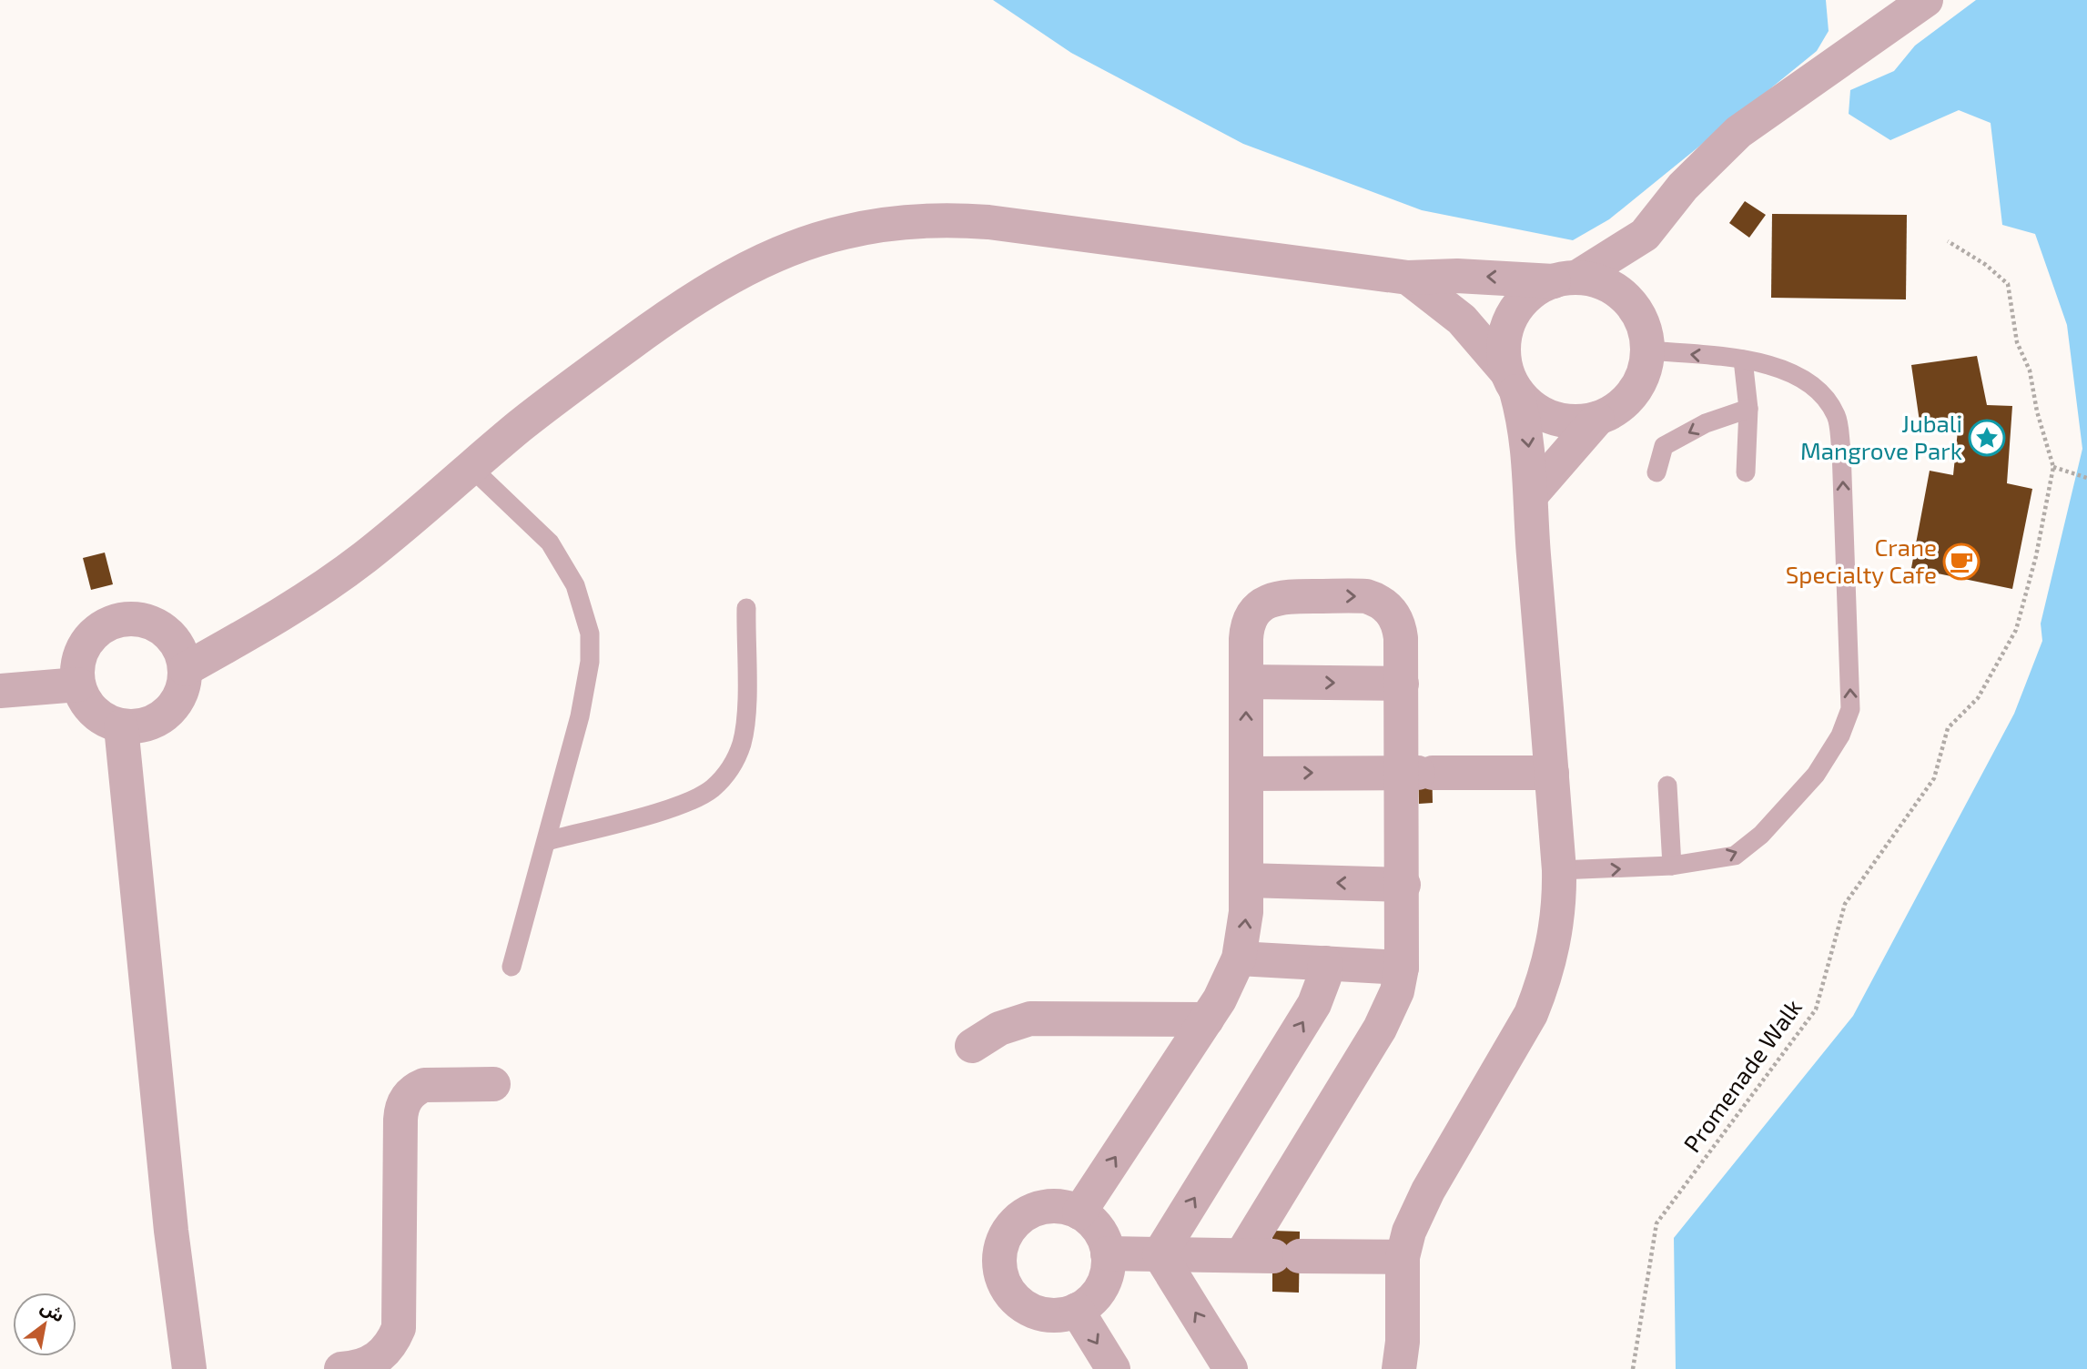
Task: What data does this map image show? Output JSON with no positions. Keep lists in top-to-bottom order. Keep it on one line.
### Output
{"streets":{"path":["Promenade Walk"]},"places":{"place":["Jubali Mangrove Park"],"cafe":["Crane Specialty Cafe"]},"north":"top right"}
